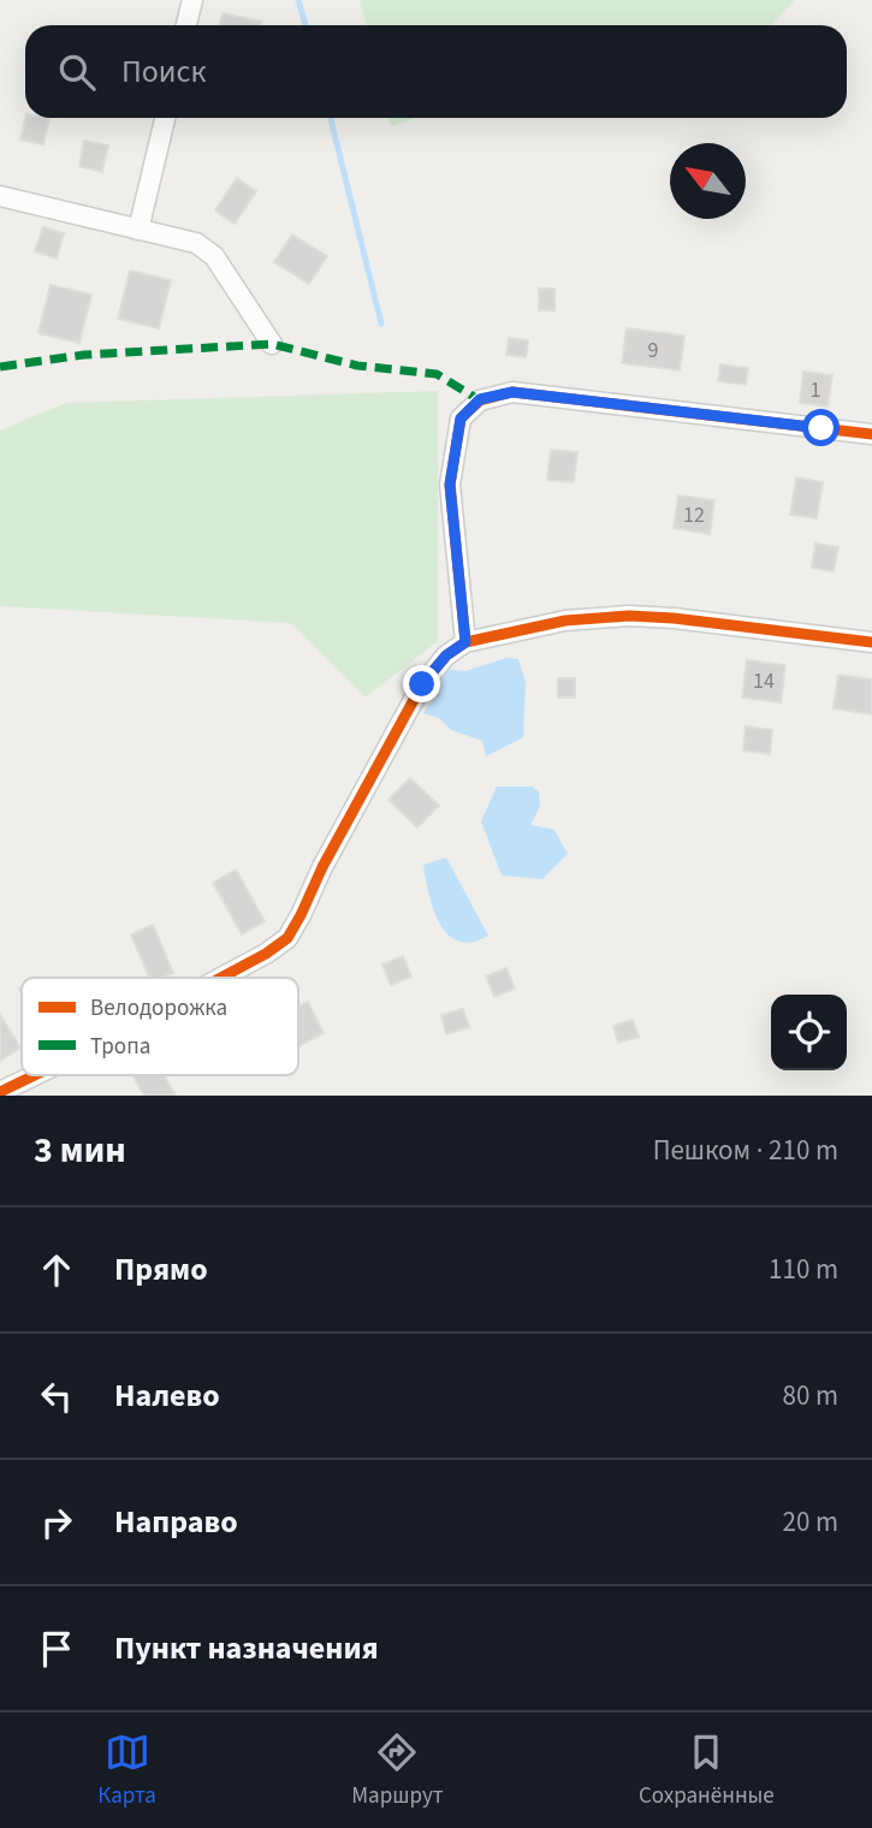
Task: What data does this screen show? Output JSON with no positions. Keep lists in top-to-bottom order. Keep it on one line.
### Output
{"house_numbers":["9","1","12","14"],"legend":["Велодорожка","Тропа"],"north":"top left","page":{"search":"Поиск","heading":["3 мин","Пешком · 210 m"],"list":[["Прямо","110 m"],["Налево","80 m"],["Направо","20 m"],"Пункт назначения"],"nav":["Карта","Маршрут","Сохранённые"]}}
